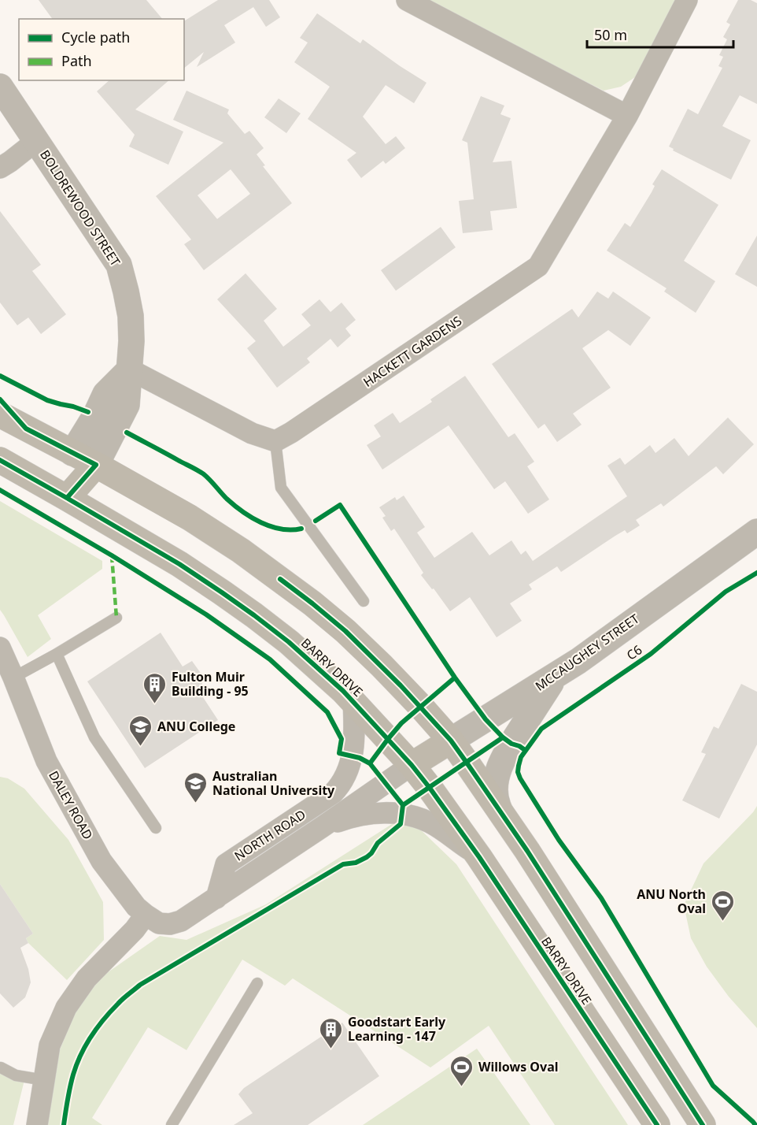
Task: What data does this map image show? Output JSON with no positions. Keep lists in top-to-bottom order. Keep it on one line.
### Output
{"streets":{"main road":["MCCAUGHEY STREET","BARRY DRIVE"],"street":["BOLDREWOOD STREET","HACKETT GARDENS","DALEY ROAD","NORTH ROAD"],"cycle path":["C6"]},"crossings":[["MCCAUGHEY STREET","BARRY DRIVE"],["MCCAUGHEY STREET","NORTH ROAD"],["BARRY DRIVE","NORTH ROAD"],["DALEY ROAD","NORTH ROAD"]],"places":{"building":["Fulton Muir Building - 95","Goodstart Early Learning - 147"],"school or university":["ANU College","Australian National University"],"sports":["ANU North Oval","Willows Oval"]},"legend":["Cycle path","Path"],"scale_bar":"50 m"}
